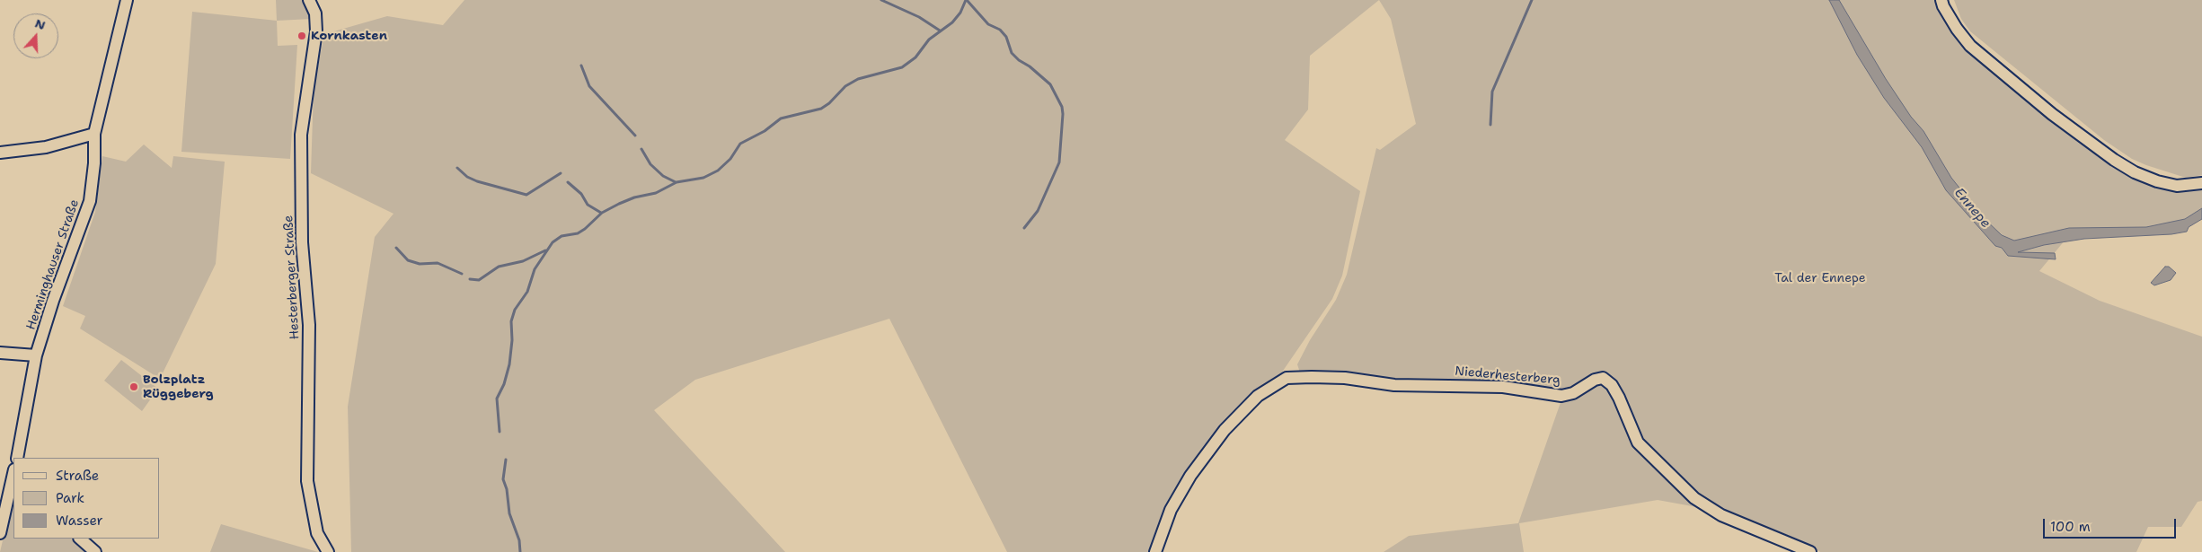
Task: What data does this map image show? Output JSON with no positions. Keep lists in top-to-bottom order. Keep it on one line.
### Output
{"streets":{"street":["Herminghauser Straße","Hesterberger Straße","Niederhesterberg"]},"water":["Ennepe"],"parks":["Tal der Ennepe"],"places":["Kornkasten","Bolzplatz Rüggeberg"],"legend":["Straße","Park","Wasser"],"scale_bar":"100 m","north":"top"}
